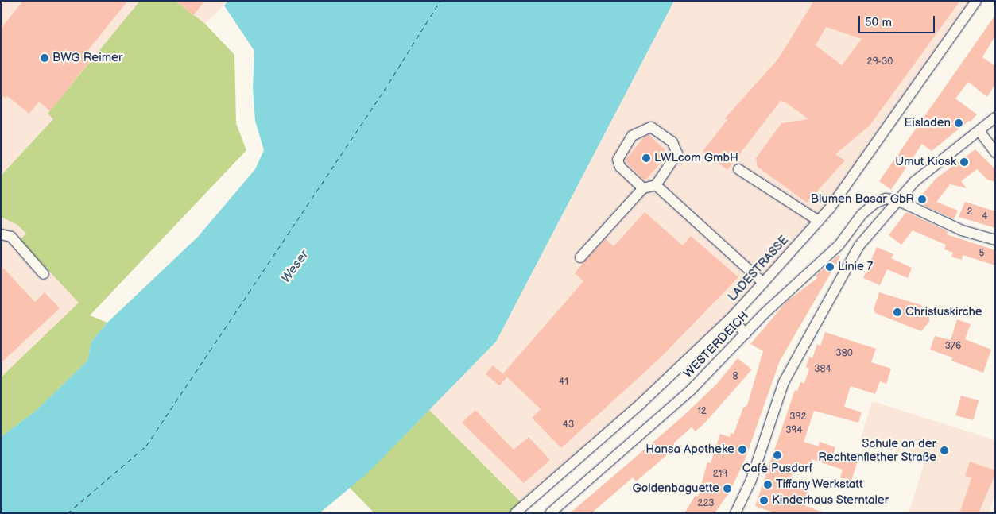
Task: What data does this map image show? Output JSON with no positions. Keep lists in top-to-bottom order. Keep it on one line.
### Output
{"streets":{"street":["LADESTRASSE","WESTERDEICH"]},"water":["Weser"],"places":["BWG Reimer","Eisladen","LWLcom GmbH","Umut Kiosk","Blumen Basar GbR","Linie 7","Christuskirche","Hansa Apotheke","Schule an der Rechtenflether Straße","Café Pusdorf","Tiffany Werkstatt","Goldenbaguette","Kinderhaus Sterntaler"],"house_numbers":["29-30","2","4","5","376","380","384","8","41","12","392","43","394","219","223"],"scale_bar":"50 m"}
